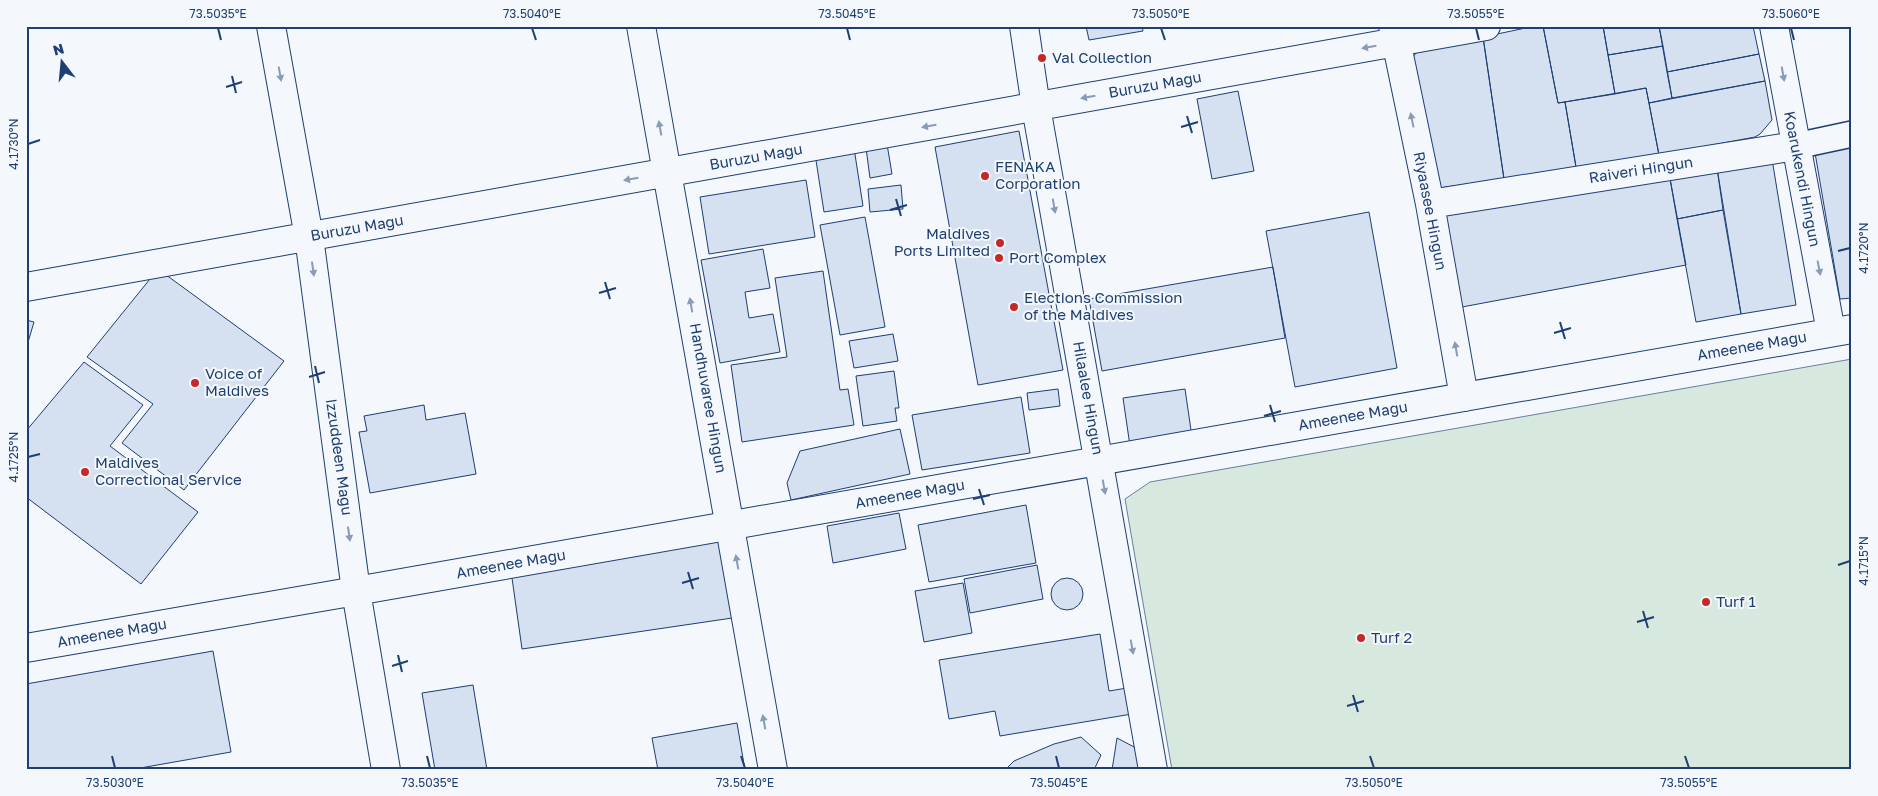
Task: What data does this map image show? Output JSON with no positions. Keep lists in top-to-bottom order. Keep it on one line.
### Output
{"streets":{"street":["Buruzu Magu","Raiveri Hingun","Koarukendi Hingun","Riyaasee Hingun","Ameenee Magu","Handhuvaree Hingun","Hilaalee Hingun","Izzuddeen Magu"]},"crossings":[["Buruzu Magu","Riyaasee Hingun"],["Buruzu Magu","Handhuvaree Hingun"],["Buruzu Magu","Hilaalee Hingun"],["Buruzu Magu","Izzuddeen Magu"],["Raiveri Hingun","Koarukendi Hingun"],["Raiveri Hingun","Riyaasee Hingun"],["Koarukendi Hingun","Ameenee Magu"],["Riyaasee Hingun","Ameenee Magu"],["Ameenee Magu","Handhuvaree Hingun"],["Ameenee Magu","Hilaalee Hingun"],["Ameenee Magu","Izzuddeen Magu"]],"one_way":["Buruzu Magu","Koarukendi Hingun","Riyaasee Hingun","Handhuvaree Hingun","Hilaalee Hingun","Izzuddeen Magu"],"places":["Val Collection","FENAKA Corporation","Maldives Ports Limited","Port Complex","Elections Commission of the Maldives","Voice of Maldives","Maldives Correctional Service","Turf 1","Turf 2"],"north":"top","coordinates":["73.5035°E","73.5040°E","73.5045°E","73.5050°E","73.5055°E","73.5060°E","4.1730°N","4.1720°N","4.1725°N","4.1715°N","73.5030°E"]}
